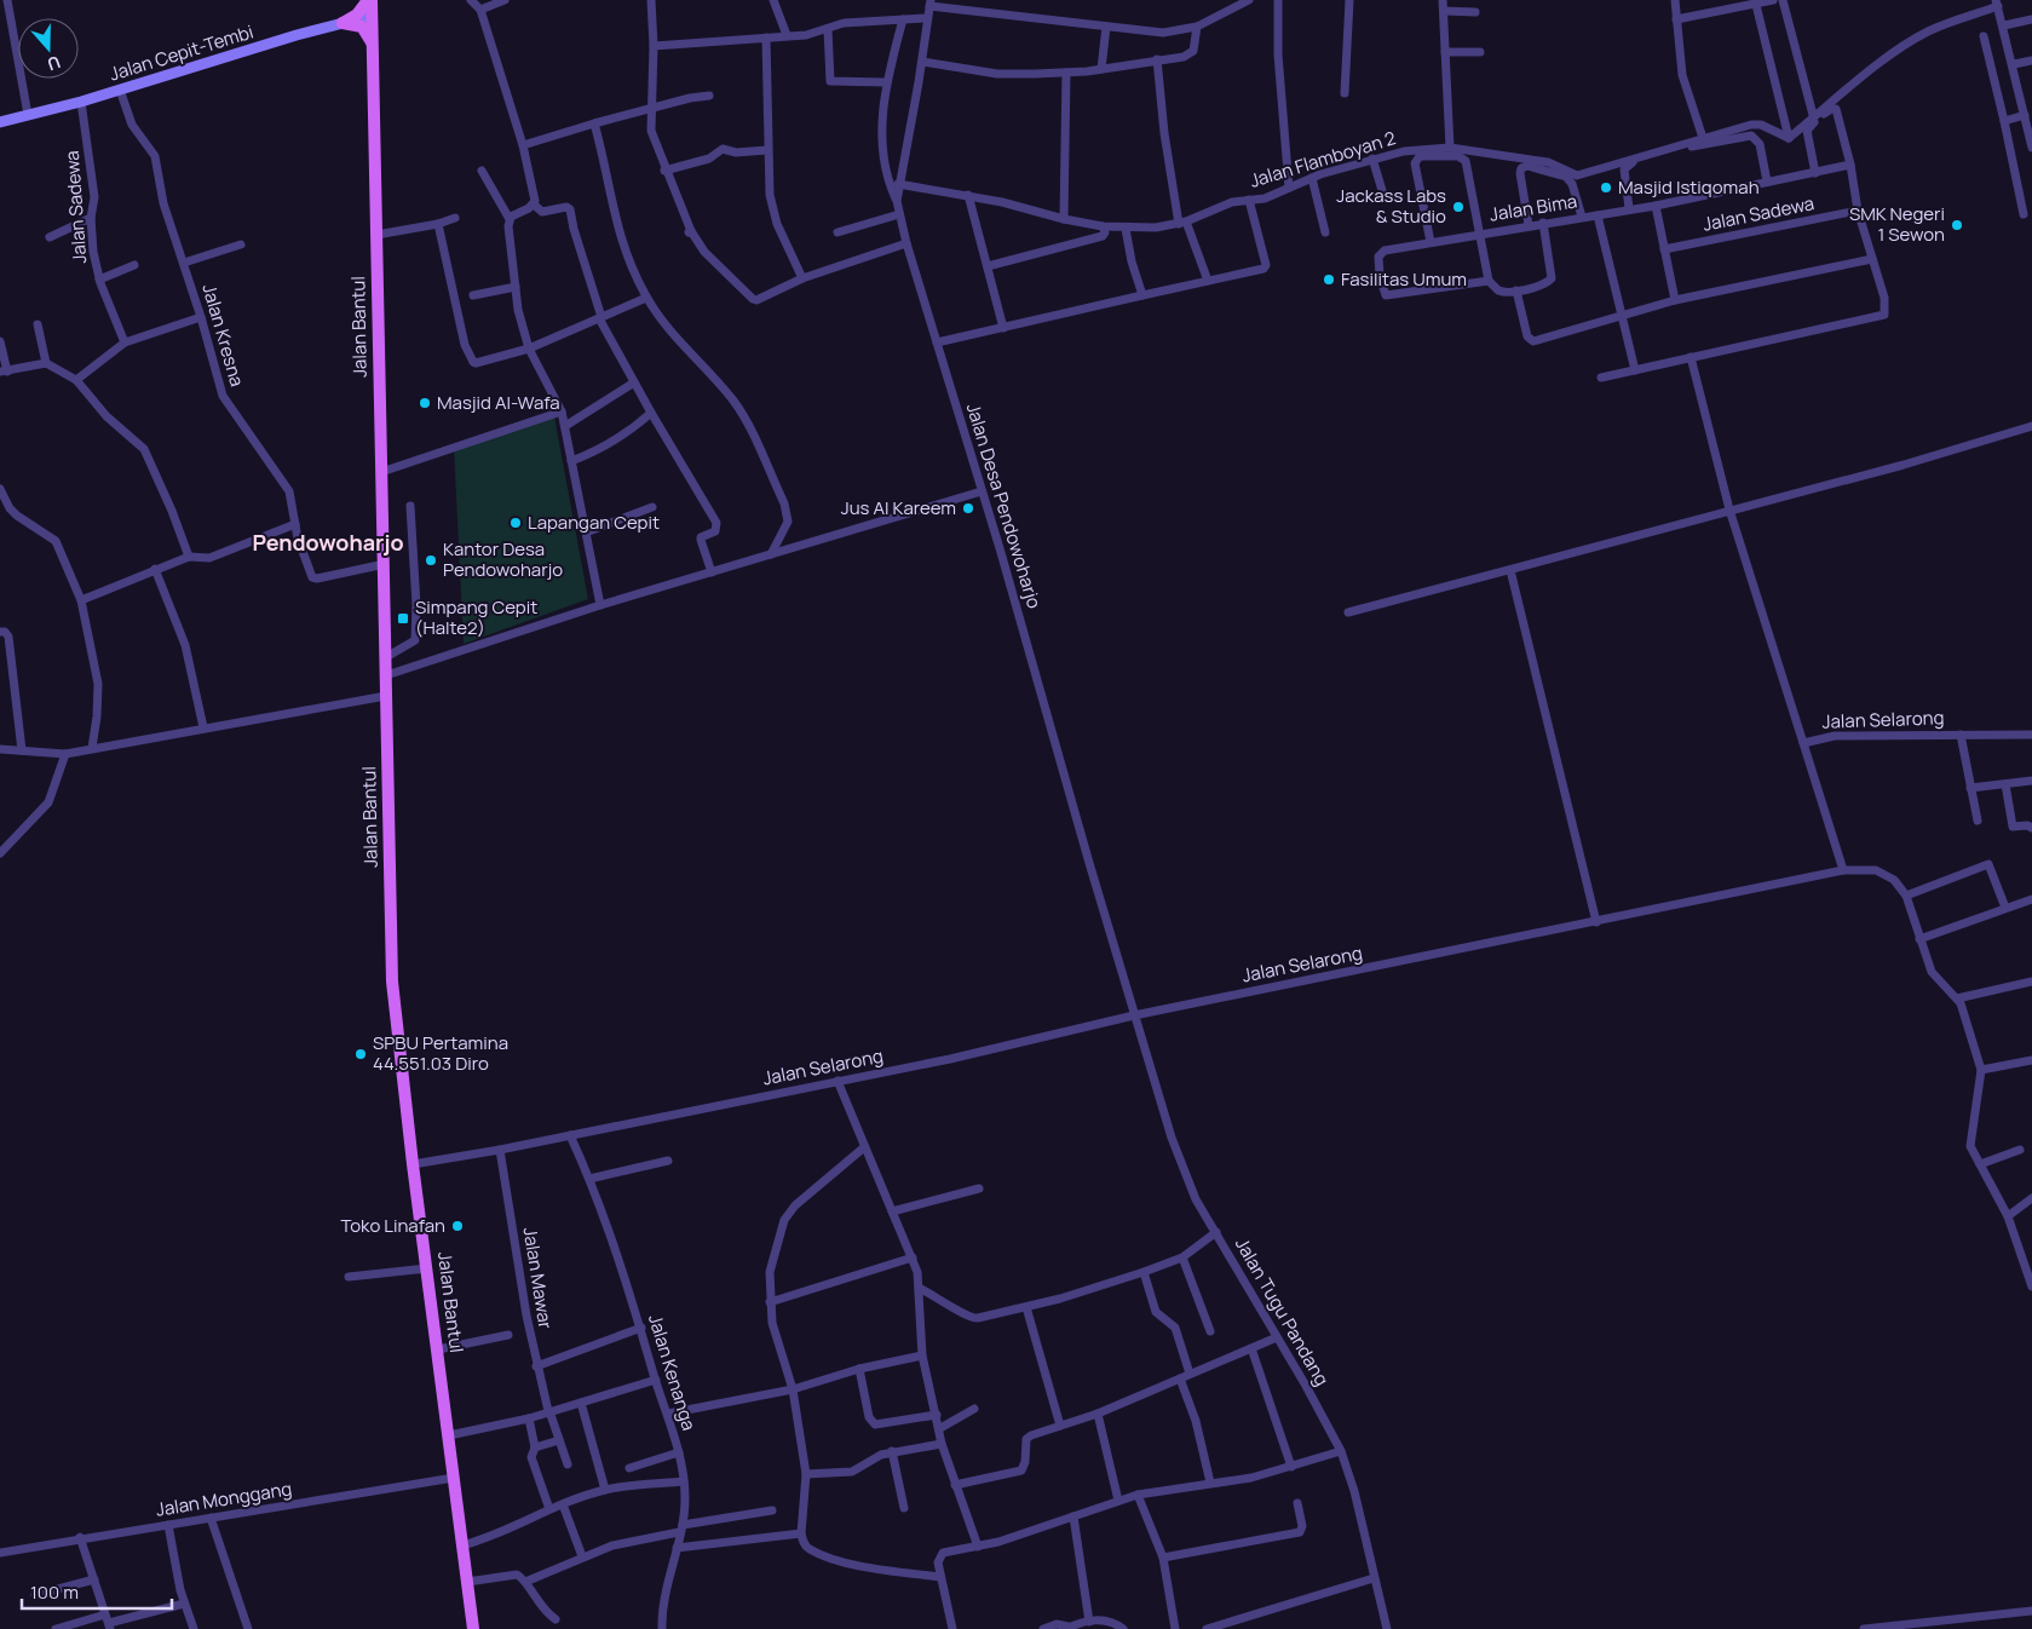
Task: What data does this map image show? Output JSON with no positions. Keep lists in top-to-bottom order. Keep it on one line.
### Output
{"streets":{"main road":["Jalan Cepit-Tembi","Jalan Bantul"],"street":["Jalan Flamboyan 2","Jalan Sadewa","Jalan Bima","Jalan Kresna","Jalan Desa Pendowoharjo","Jalan Selarong","Jalan Mawar","Jalan Tugu Pandang","Jalan Kenanga","Jalan Monggang"]},"crossings":[["Jalan Cepit-Tembi","Jalan Sadewa"],["Jalan Cepit-Tembi","Jalan Bantul"],["Jalan Cepit-Tembi","Jalan Kresna"],["Jalan Flamboyan 2","Jalan Desa Pendowoharjo"],["Jalan Bantul","Jalan Kresna"],["Jalan Bantul","Jalan Selarong"],["Jalan Bantul","Jalan Monggang"],["Jalan Desa Pendowoharjo","Jalan Selarong"],["Jalan Desa Pendowoharjo","Jalan Tugu Pandang"],["Jalan Selarong","Jalan Mawar"],["Jalan Selarong","Jalan Tugu Pandang"],["Jalan Selarong","Jalan Kenanga"]],"districts":["Pendowoharjo"],"places":{"other":["Masjid Istiqomah","Jackass Labs & Studio","SMK Negeri 1 Sewon","Fasilitas Umum","Masjid Al-Wafa","Jus Al Kareem","Lapangan Cepit","Kantor Desa Pendowoharjo","SPBU Pertamina 44.551.03 Diro","Toko Linafan"],"transit":["Simpang Cepit (Halte2)"]},"scale_bar":"100 m","north":"bottom"}
